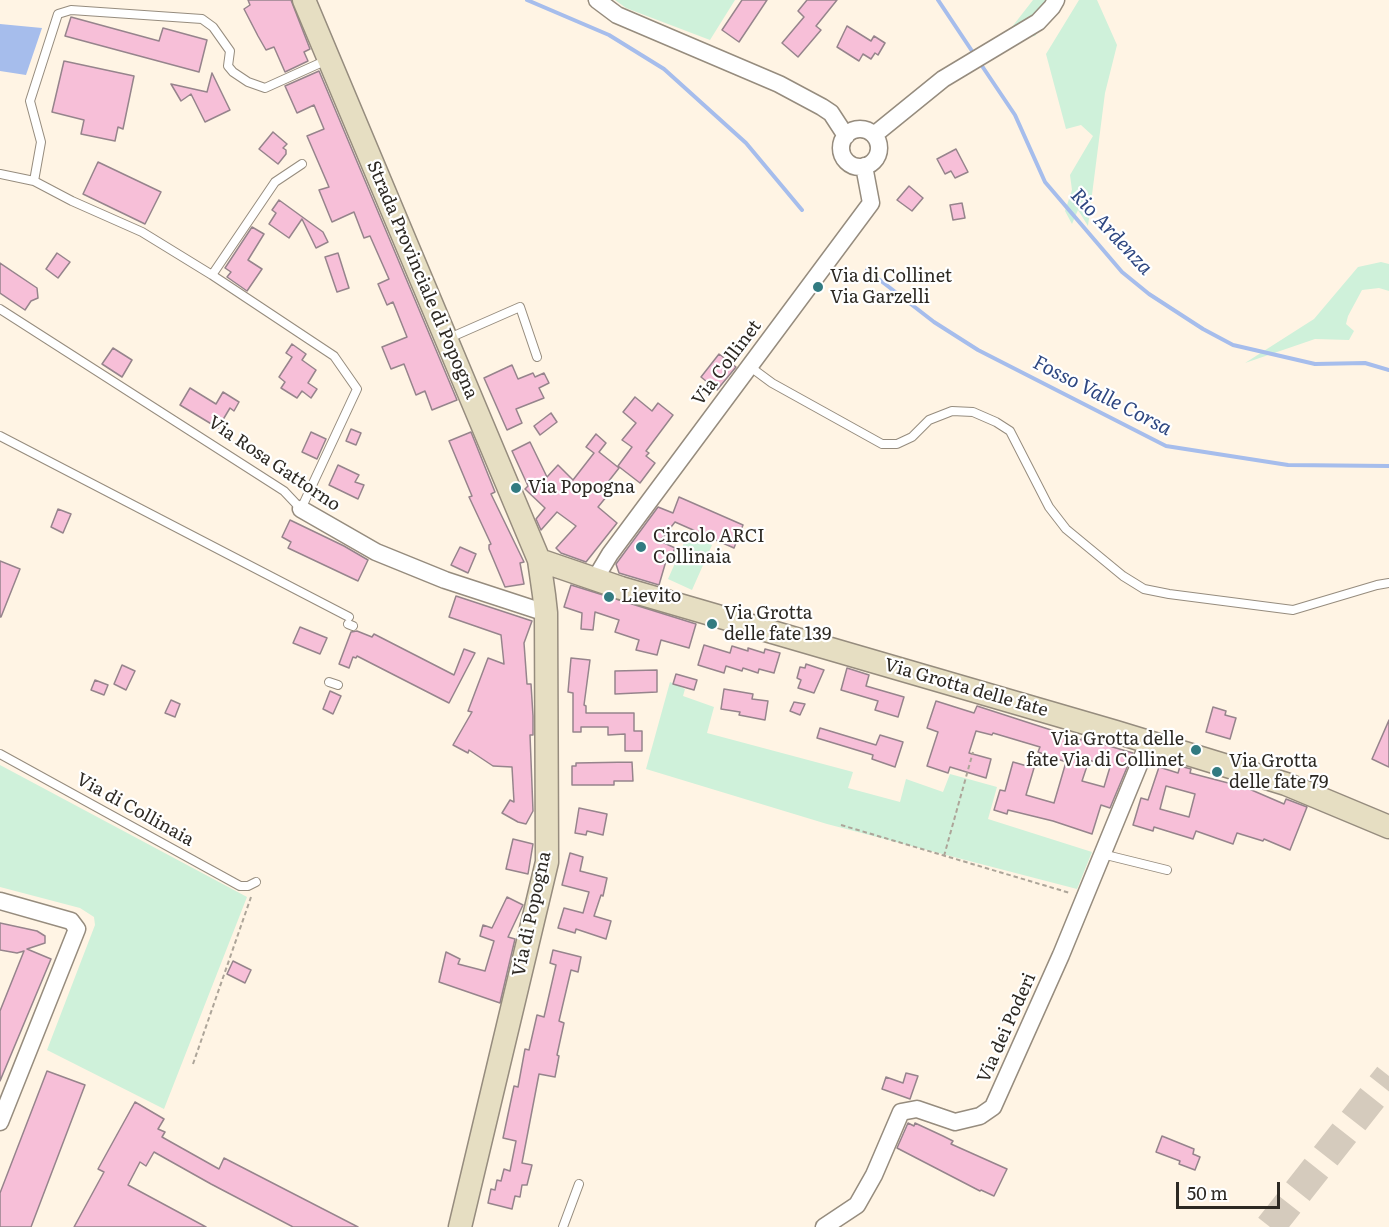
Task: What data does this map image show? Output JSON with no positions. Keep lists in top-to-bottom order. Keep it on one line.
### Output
{"streets":{"main road":["Strada Provinciale di Popogna","Via Grotta delle fate","Via di Popogna"],"street":["Via Collinet","Via Rosa Gattorno","Via dei Poderi"],"lane":["Via di Collinaia"]},"crossings":[["Strada Provinciale di Popogna","Via Grotta delle fate"],["Strada Provinciale di Popogna","Via di Popogna"],["Via Collinet","Via Grotta delle fate"],["Via Rosa Gattorno","Via di Popogna"],["Via Grotta delle fate","Via di Popogna"],["Via Grotta delle fate","Via dei Poderi"]],"water":["Rio Ardenza","Fosso Valle Corsa"],"places":["Via di Collinet Via Garzelli","Via Popogna","Circolo ARCI Collinaia","Lievito","Via Grotta delle fate 139","Via Grotta delle fate Via di Collinet","Via Grotta delle fate 79"],"scale_bar":"50 m"}
